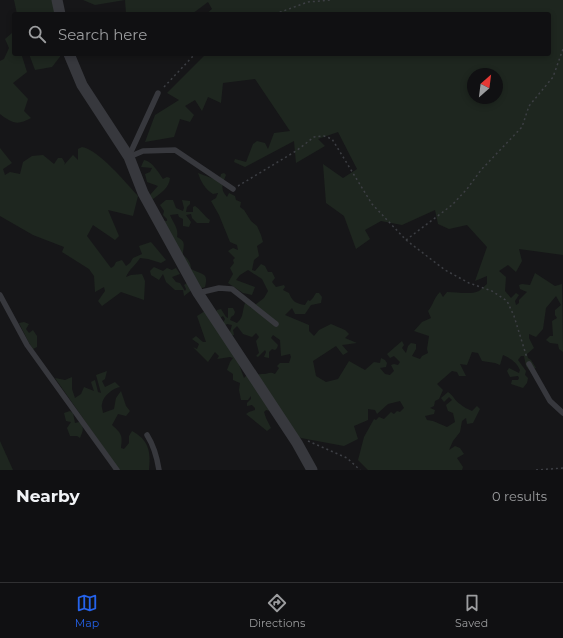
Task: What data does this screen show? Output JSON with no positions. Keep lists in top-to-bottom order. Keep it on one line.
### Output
{"north":"top right","page":{"search":"Search here","heading":["Nearby","0 results"],"nav":["Map","Directions","Saved"]}}
